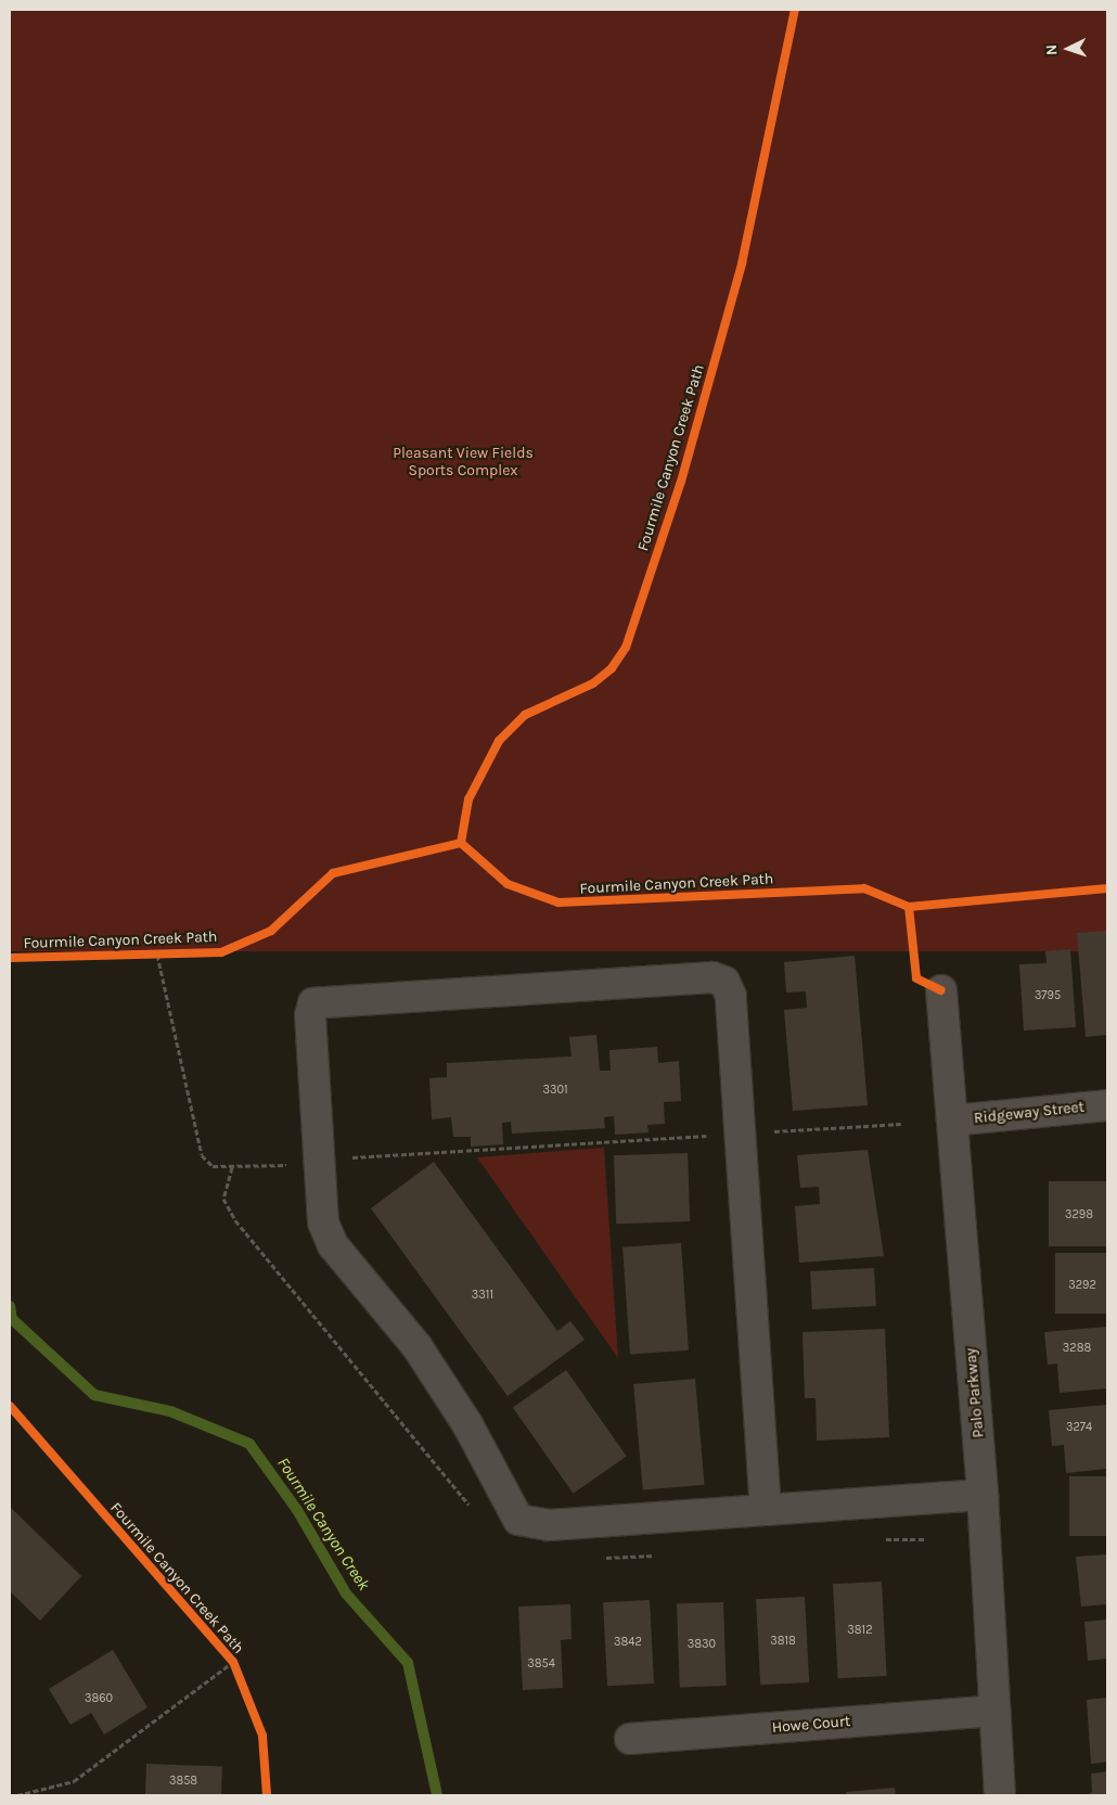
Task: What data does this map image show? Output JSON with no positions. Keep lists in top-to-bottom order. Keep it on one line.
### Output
{"streets":{"street":["Ridgeway Street","Palo Parkway","Howe Court"],"cycle path":["Fourmile Canyon Creek Path"]},"crossings":[["Ridgeway Street","Palo Parkway"],["Palo Parkway","Howe Court"]],"water":["Fourmile Canyon Creek"],"parks":["Pleasant View Fields Sports Complex"],"house_numbers":["3795","3301","3298","3292","3311","3288","3274","3812","3818","3842","3830","3854","3860","3858"],"north":"left"}
